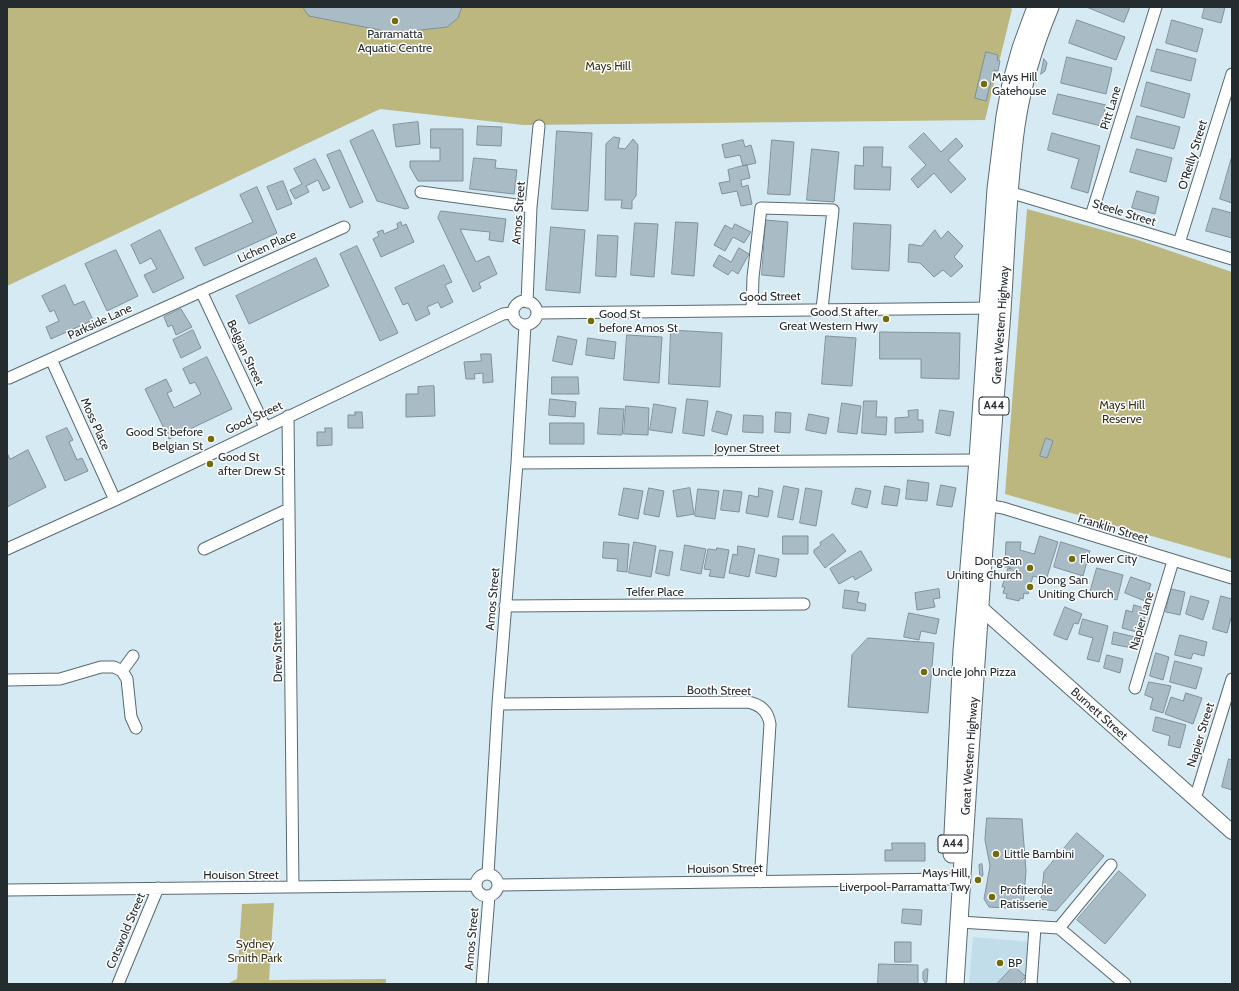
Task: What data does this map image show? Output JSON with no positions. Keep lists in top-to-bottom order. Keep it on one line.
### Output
{"streets":{"highway":["Great Western Highway","A44"],"main road":["Burnett Street"],"street":["Pitt Lane","O'Reilly Street","Amos Street","Steele Street","Lichen Place","Good Street","Parkside Lane","Belgian Street","Moss Place","Joyner Street","Franklin Street","Telfer Place","Napier Lane","Drew Street","Booth Street","Napier Street","Houison Street","Cotswold Street"]},"crossings":[["Pitt Lane","Steele Street"],["O'Reilly Street","Steele Street"],["Amos Street","Good Street"],["Amos Street","Joyner Street"],["Amos Street","Telfer Place"],["Amos Street","Booth Street"],["Amos Street","Houison Street"],["Steele Street","Great Western Highway"],["Lichen Place","Parkside Lane"],["Lichen Place","Belgian Street"],["Good Street","Great Western Highway"],["Good Street","Belgian Street"],["Good Street","Moss Place"],["Good Street","Drew Street"],["Parkside Lane","Belgian Street"],["Parkside Lane","Moss Place"],["Great Western Highway","Joyner Street"],["Great Western Highway","Franklin Street"],["Great Western Highway","Burnett Street"],["Great Western Highway","Houison Street"],["Franklin Street","Napier Lane"],["Drew Street","Houison Street"],["Booth Street","Houison Street"],["Burnett Street","Napier Street"],["Houison Street","Cotswold Street"]],"parks":["Mays Hill","Mays Hill Reserve","Sydney Smith Park"],"places":["Parramatta Aquatic Centre","Mays Hill Gatehouse","Good St after Great Western Hwy","Good St before Amos St","Good St before Belgian St","Good St after Drew St","Flower City","DongSan Uniting Church","Dong San Uniting Church","Uncle John Pizza","Little Bambini","Mays Hill, Liverpool-Parramatta Twy","Profiterole Patisserie","BP"]}
